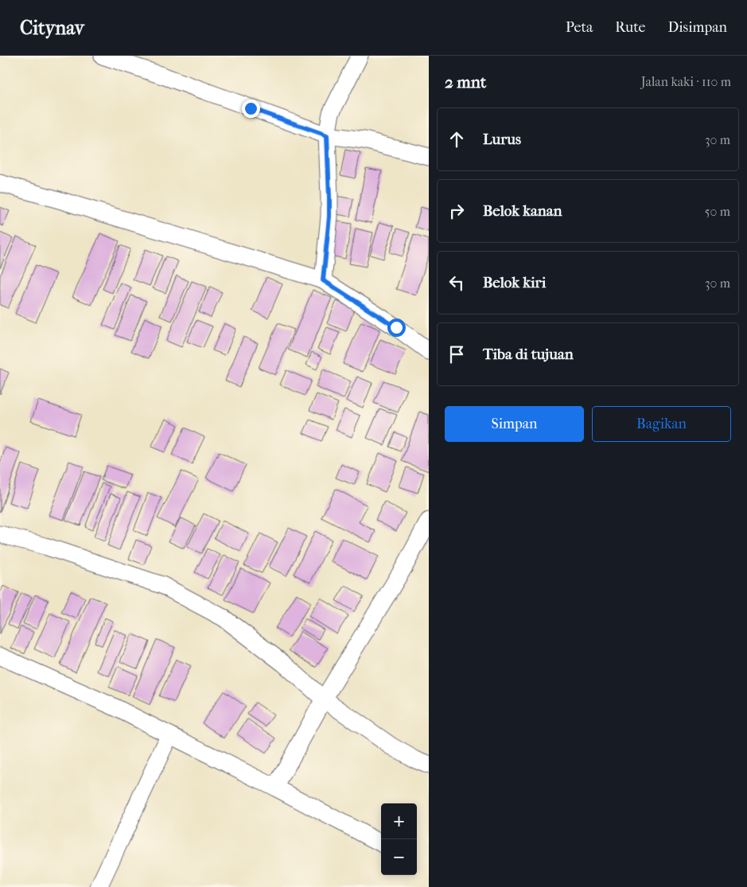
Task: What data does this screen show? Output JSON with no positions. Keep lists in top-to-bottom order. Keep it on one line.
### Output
{"page":{"header":"Citynav","nav":["Peta","Rute","Disimpan"],"heading":["2 mnt","Jalan kaki · 110 m"],"list":[["Lurus","30 m"],["Belok kanan","50 m"],["Belok kiri","30 m"],"Tiba di tujuan"],"buttons":["Simpan","Bagikan"],"map_buttons":["+","−"]}}
